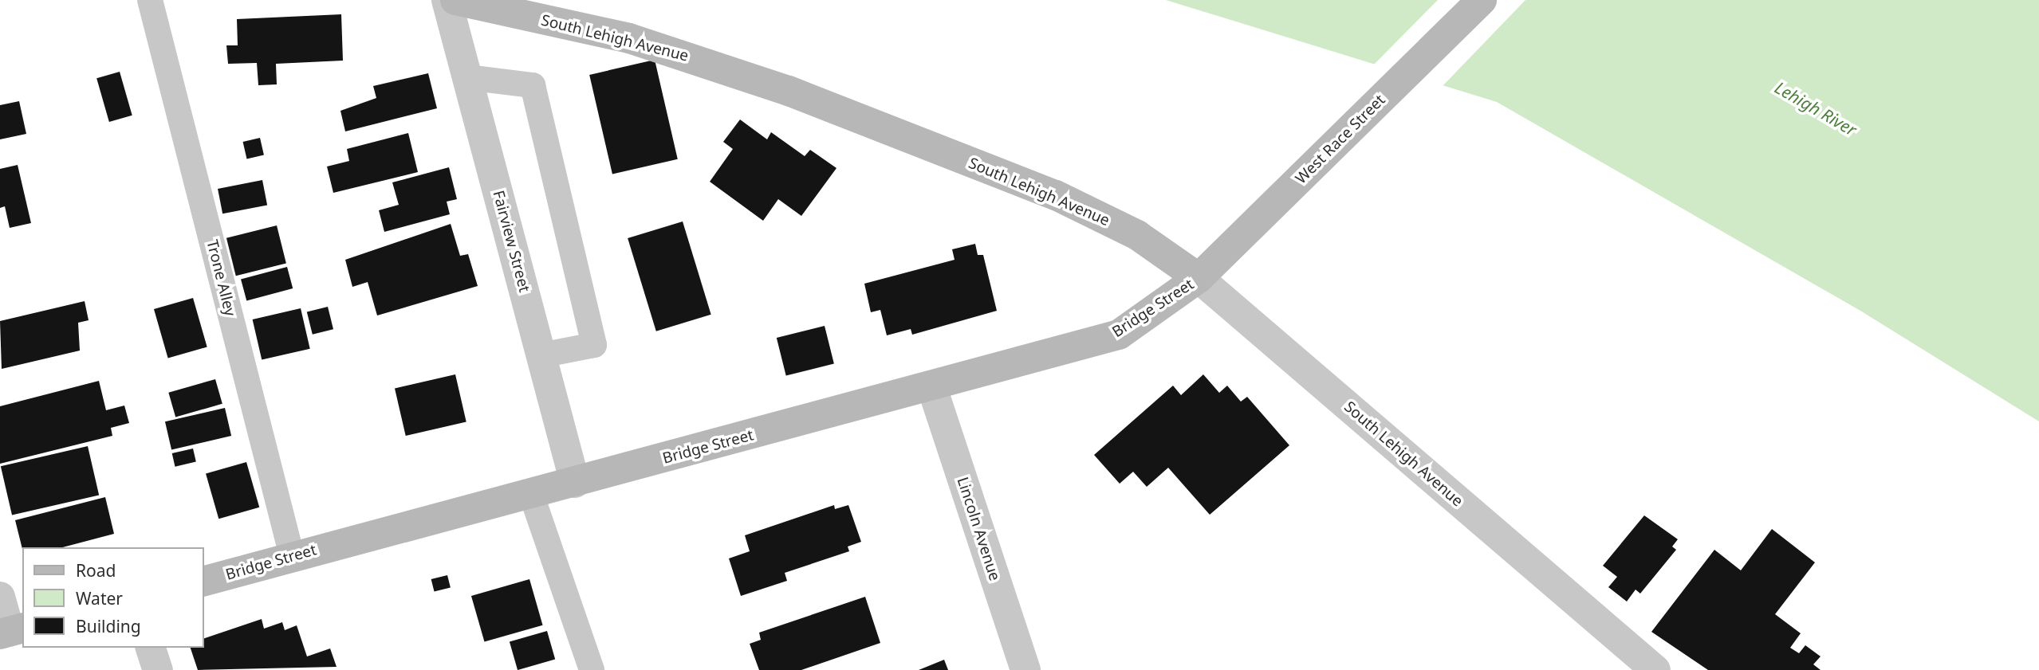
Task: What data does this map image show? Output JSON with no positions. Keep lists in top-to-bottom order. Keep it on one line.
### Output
{"streets":{"main road":["South Lehigh Avenue","West Race Street","Bridge Street"],"street":["Fairview Street","Lincoln Avenue"],"lane":["Trone Alley"]},"crossings":[["South Lehigh Avenue","West Race Street"],["South Lehigh Avenue","Bridge Street"],["West Race Street","Bridge Street"],["Fairview Street","Bridge Street"],["Trone Alley","Bridge Street"],["Bridge Street","Lincoln Avenue"]],"water":["Lehigh River"],"legend":["Road","Water","Building"]}
